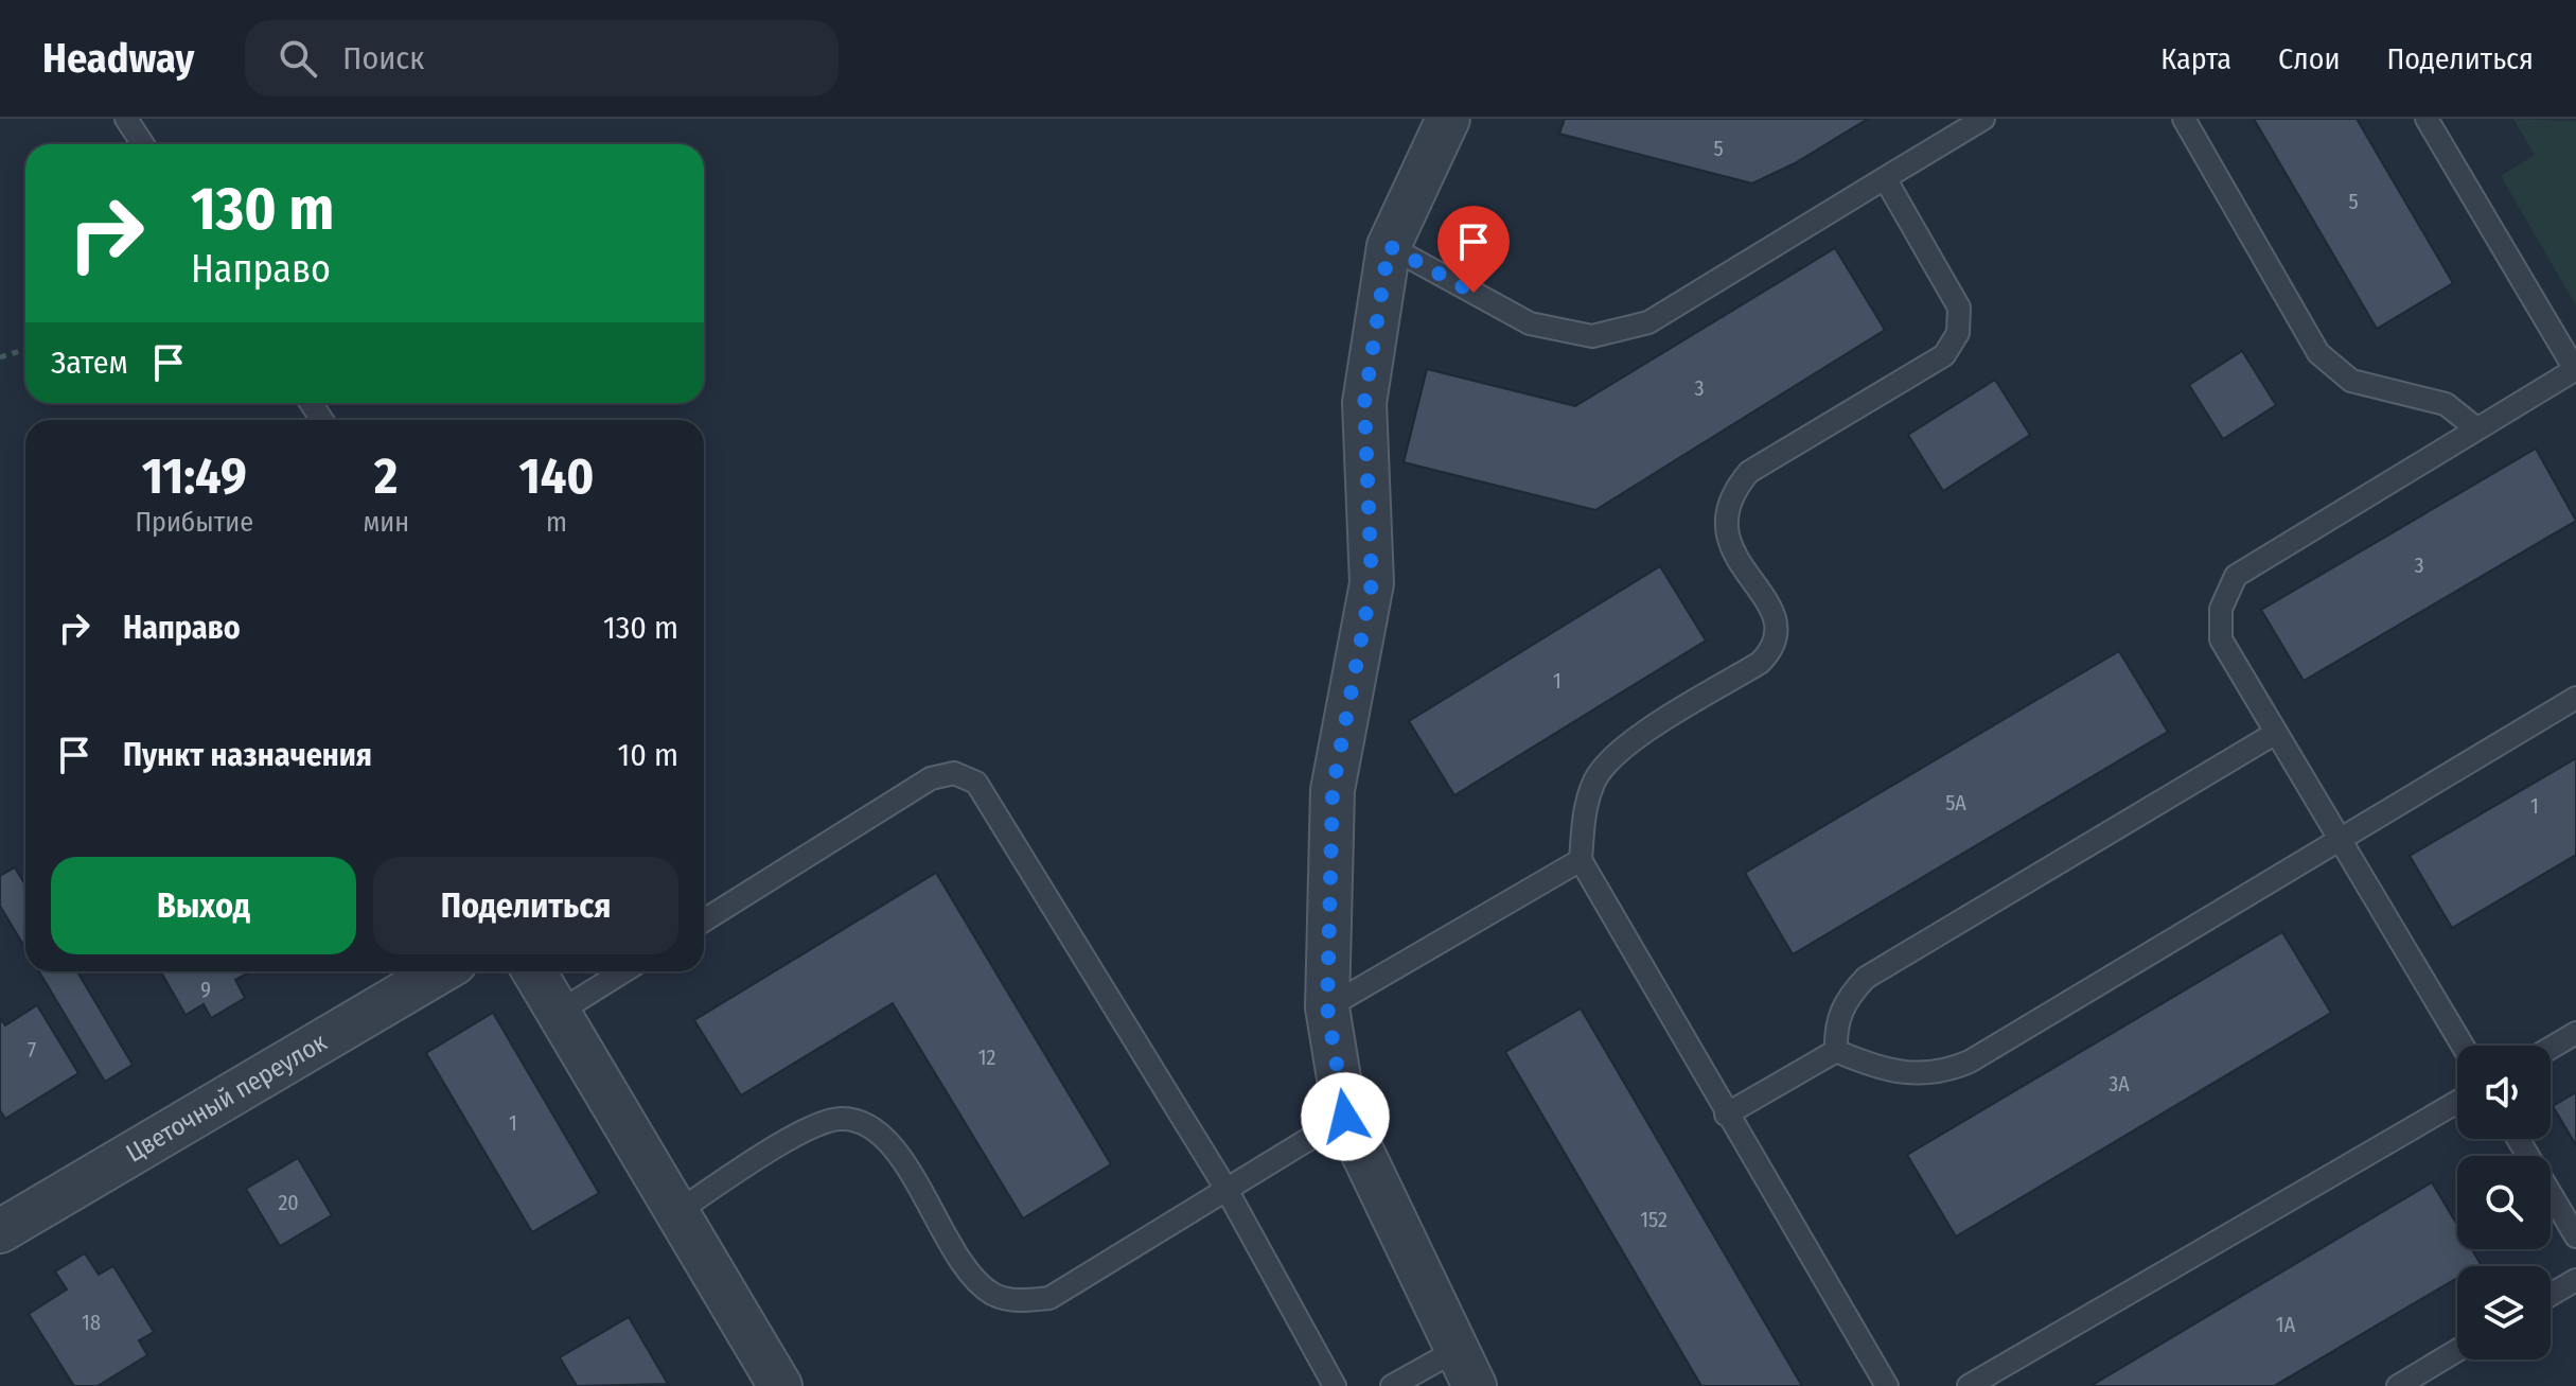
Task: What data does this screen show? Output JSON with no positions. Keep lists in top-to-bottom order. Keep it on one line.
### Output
{"streets":{"street":["Цветочный переулок"]},"house_numbers":["5","5","3","3","1","5А","1","9","7","12","3А","1","20","152","18","1А"],"page":{"header":"Headway","search":"Поиск","nav":["Карта","Слои","Поделиться"],"turn":["130 m","Направо"],"then":"Затем","eta":["11:49","Прибытие","2","мин","140","m"],"list":[{"name":"Направо","value":"130 m"},{"name":"Пункт назначения","value":"10 m"}],"buttons":["Выход","Поделиться"]}}
